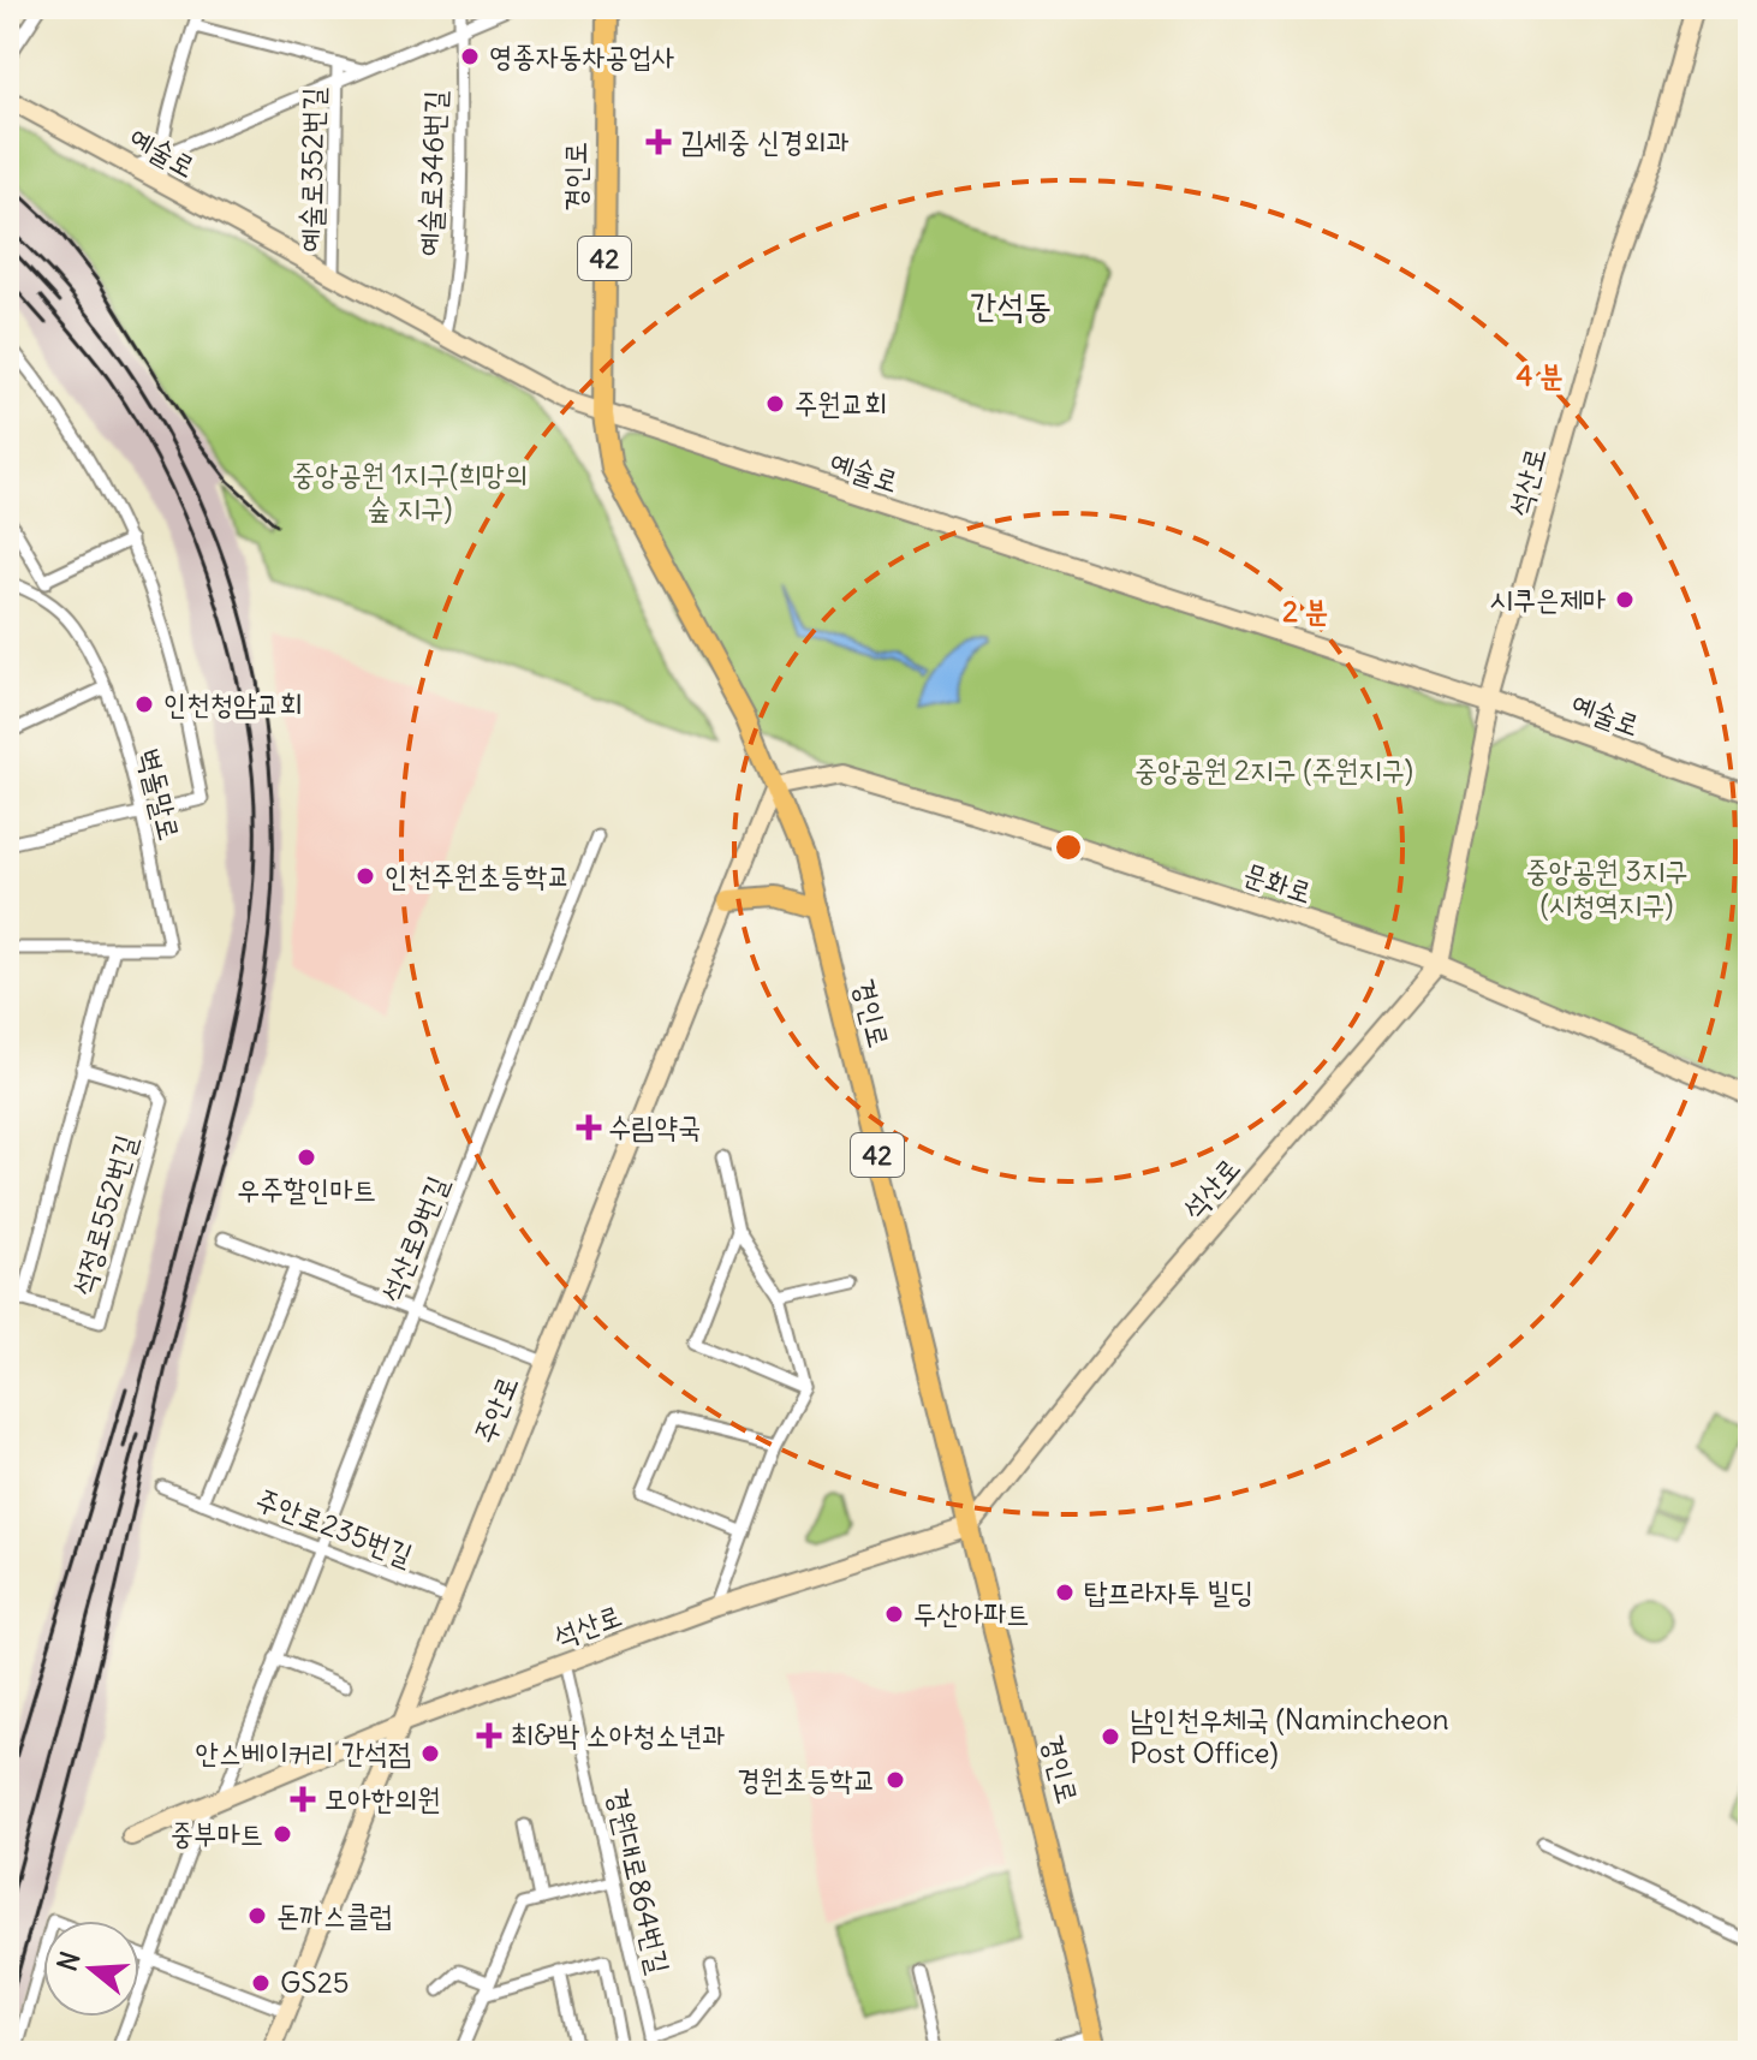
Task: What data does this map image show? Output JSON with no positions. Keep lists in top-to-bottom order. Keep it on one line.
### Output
{"streets":{"main road":["예술로","경인로","42","석산로","문화로","주안로"],"street":["예술로352번길","예술로346번길","벽돌말로","석정로552번길","석산로9번길","주안로235번길","경원대로864번길"]},"crossings":[["예술로","예술로352번길"],["예술로","예술로346번길"],["예술로","경인로"],["예술로","석산로"],["경인로","석산로"],["경인로","문화로"],["경인로","주안로"],["석산로","문화로"],["석산로","석산로9번길"],["석산로","주안로"],["석산로","경원대로864번길"],["벽돌말로","석정로552번길"],["문화로","주안로"],["석산로9번길","주안로235번길"],["주안로","주안로235번길"]],"districts":["간석동"],"parks":["중앙공원 1지구(희망의 숲 지구)","중앙공원 2지구 (주원지구)","중앙공원 3지구 (시청역지구)"],"places":{"other":["영종자동차공업사","주원교회","시쿠은제마","인천청암교회","인천주원초등학교","우주할인마트","탑프라자투 빌딩","두산아파트","남인천우체국 (Namincheon Post Office)","안스베이커리 간석점","경원초등학교","중부마트","돈까스클럽","GS25"],"health":["김세중 신경외과","수림약국","최&박 소아청소년과","모아한의원"]},"north":"left","rings":["4 분","2 분"]}
